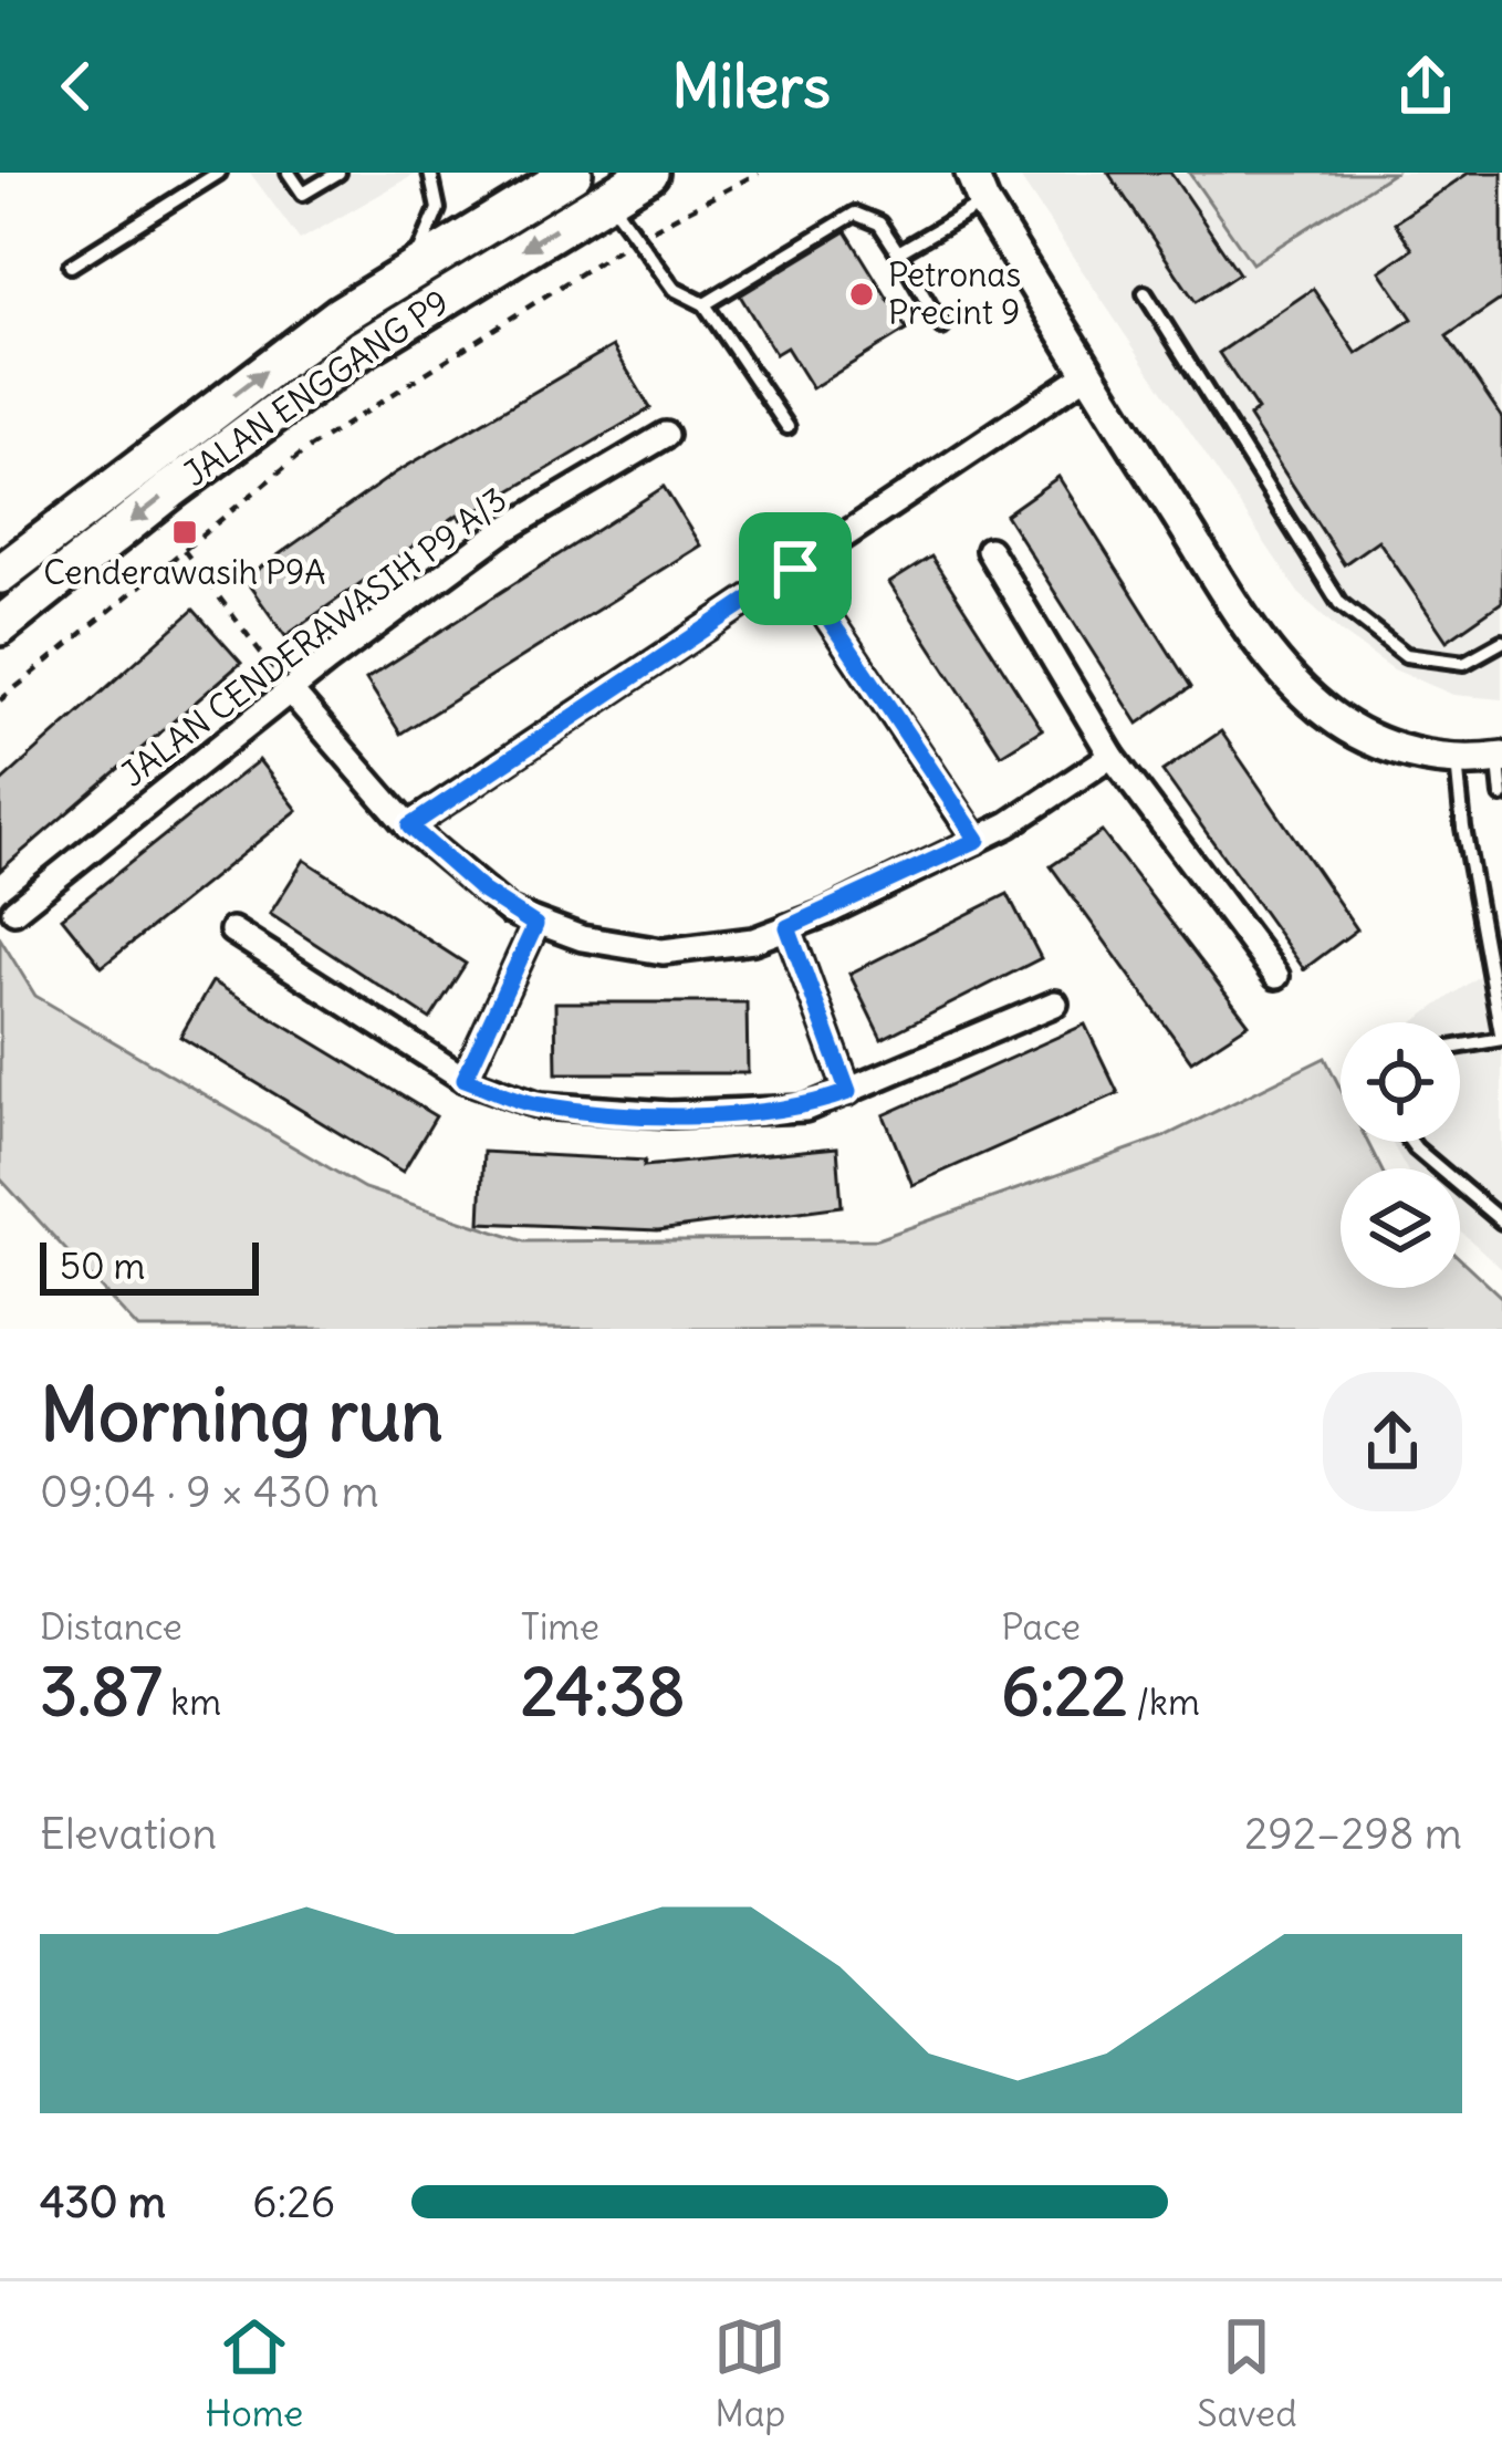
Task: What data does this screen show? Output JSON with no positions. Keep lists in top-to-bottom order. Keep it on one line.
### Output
{"streets":{"main road":["JALAN ENGGANG P9"],"street":["JALAN CENDERAWASIH P9 A/3"]},"places":{"other":["Petronas Precint 9"],"transit":["Cenderawasih P9A"]},"scale_bar":"50 m","page":{"header":"Milers","scale":"50 m","heading":["Morning run","09:04 · 9 × 430 m"],"stats":[["Distance","3.87 km"],["Time","24:38"],["Pace","6:22 /km"]],"chart":["Elevation","292–298 m"],"list":[{"name":"430 m","note":"6:26"}],"tabs":["Home","Map","Saved"]}}
